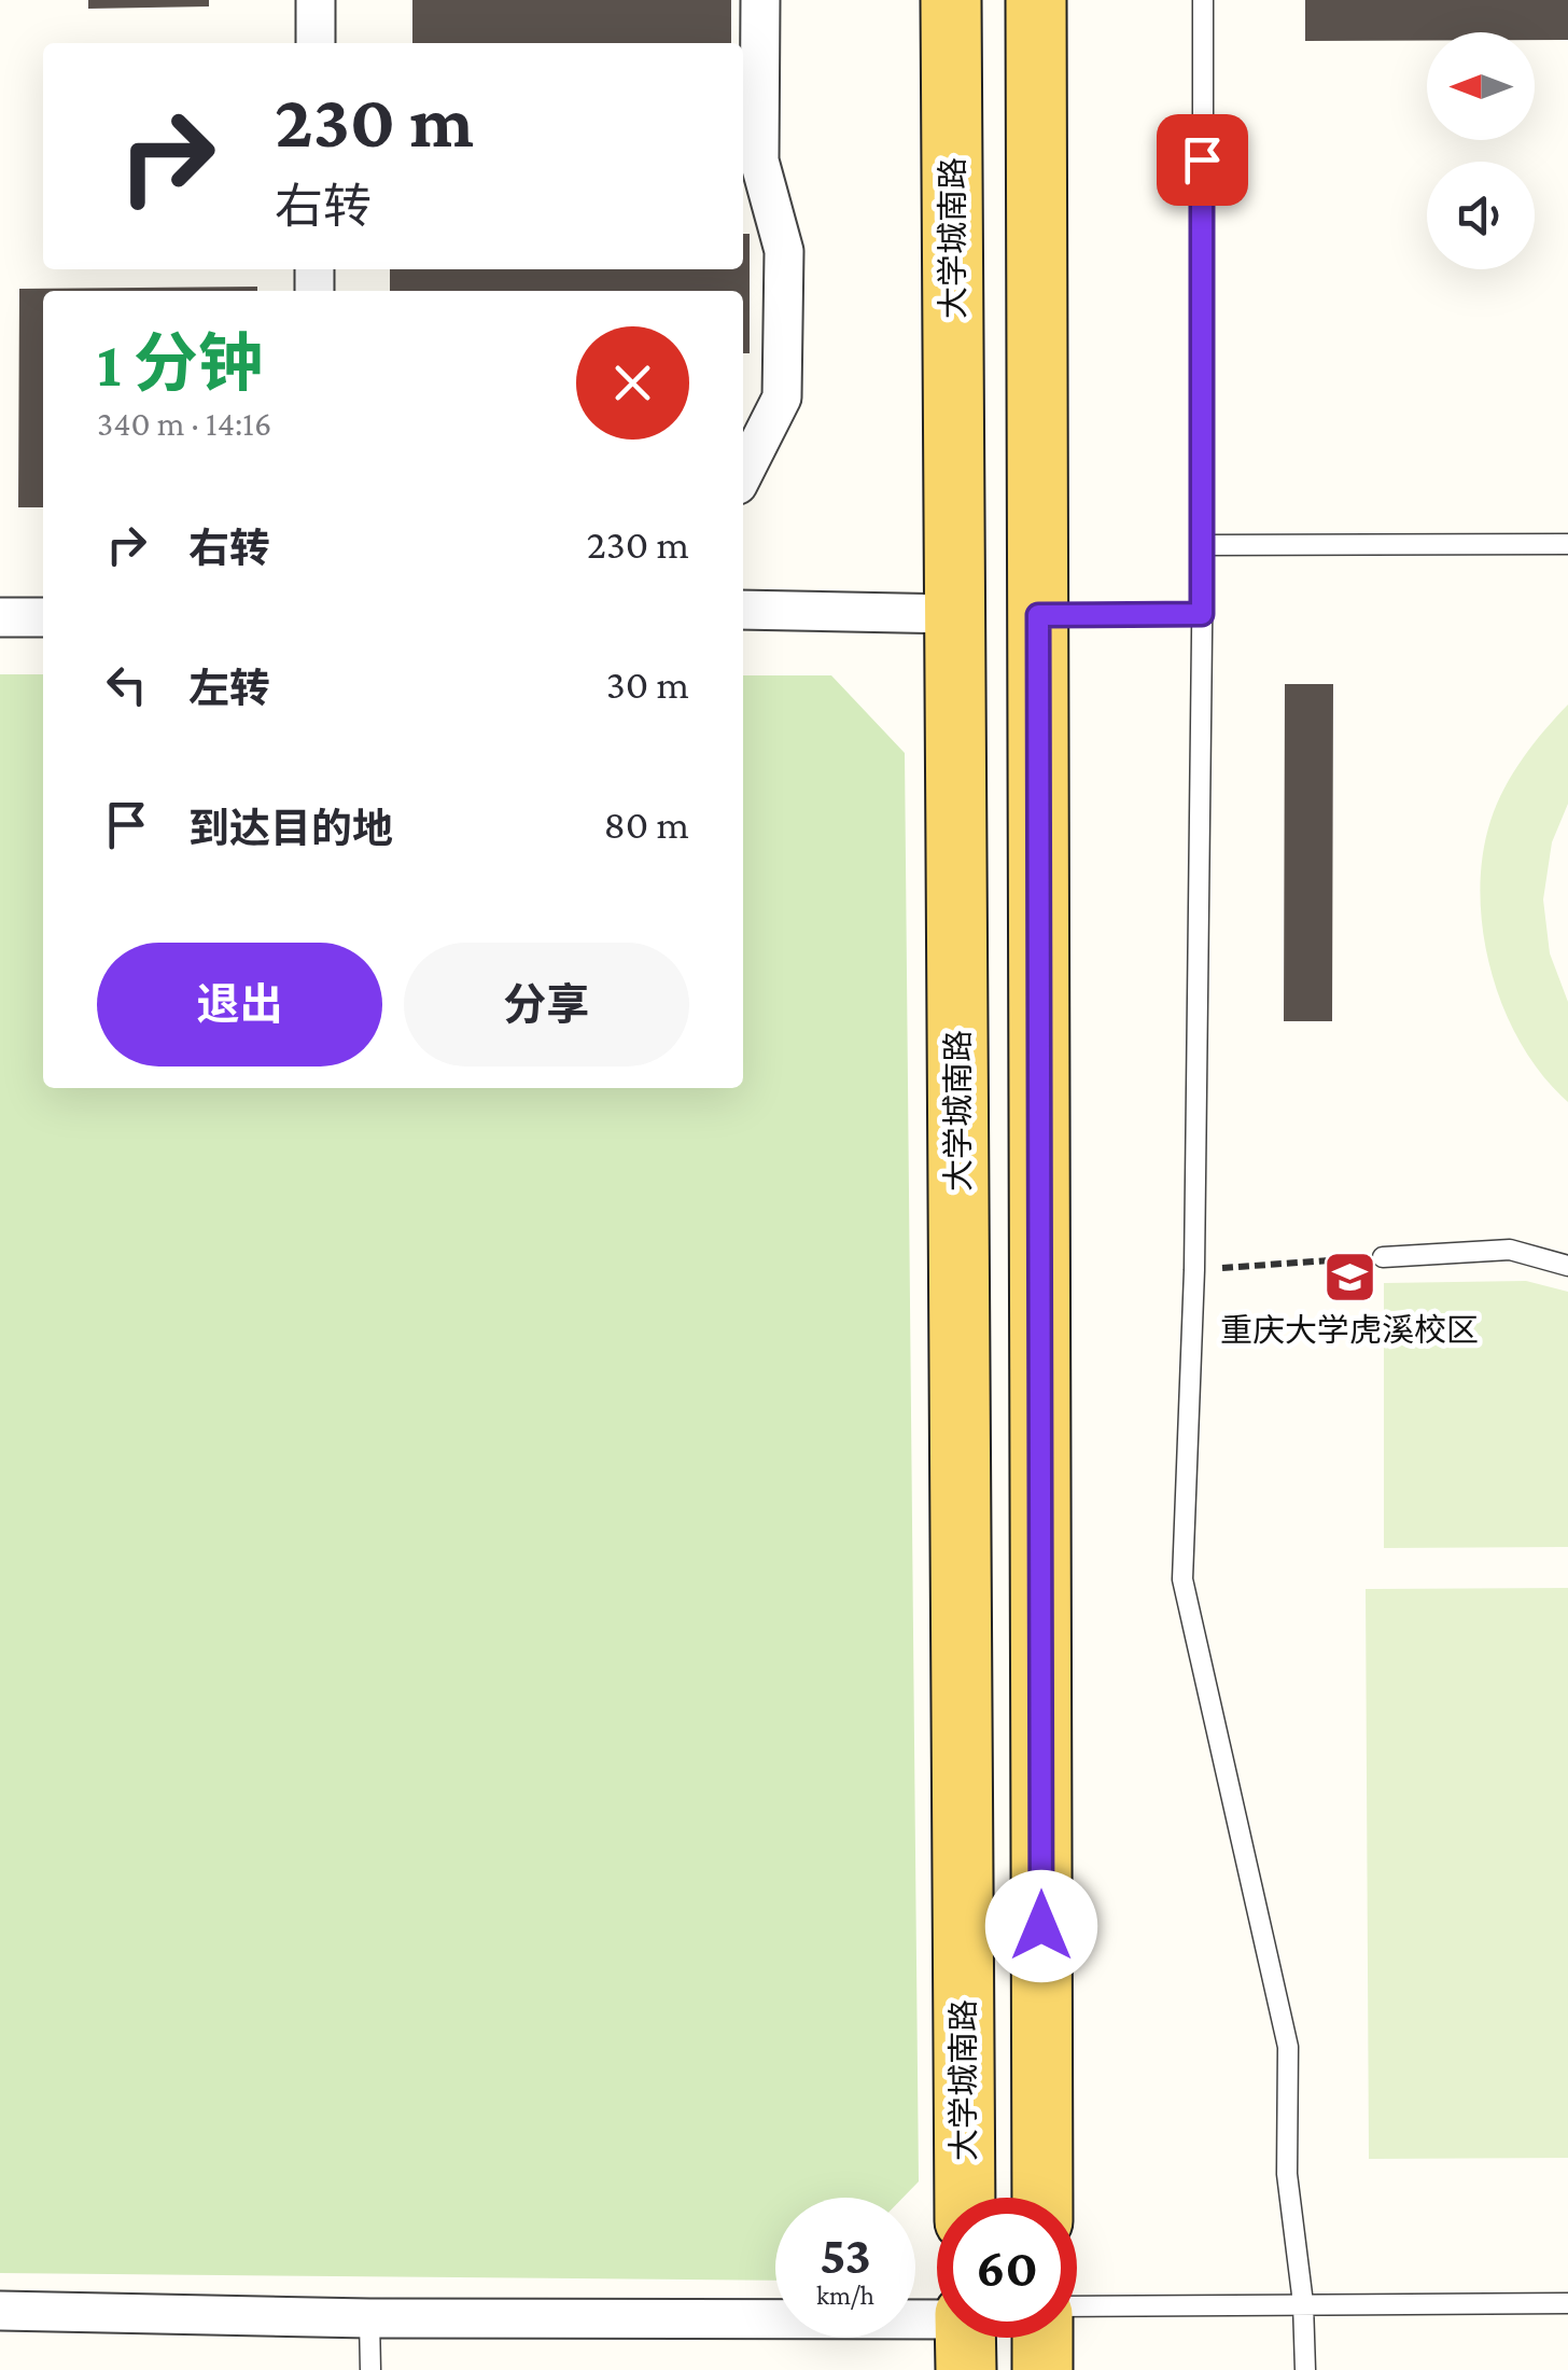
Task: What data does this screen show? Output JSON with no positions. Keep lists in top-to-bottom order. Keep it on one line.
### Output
{"streets":{"main road":["大学城南路"]},"places":{"school or university":["重庆大学虎溪校区"]},"north":"left","page":{"turn":["230 m","右转"],"heading":["1 分钟","340 m · 14:16"],"list":[{"name":"右转","value":"230 m"},{"name":"左转","value":"30 m"},{"name":"到达目的地","value":"80 m"}],"buttons":["退出","分享"],"speed":"53 km/h","limit":"60"}}
